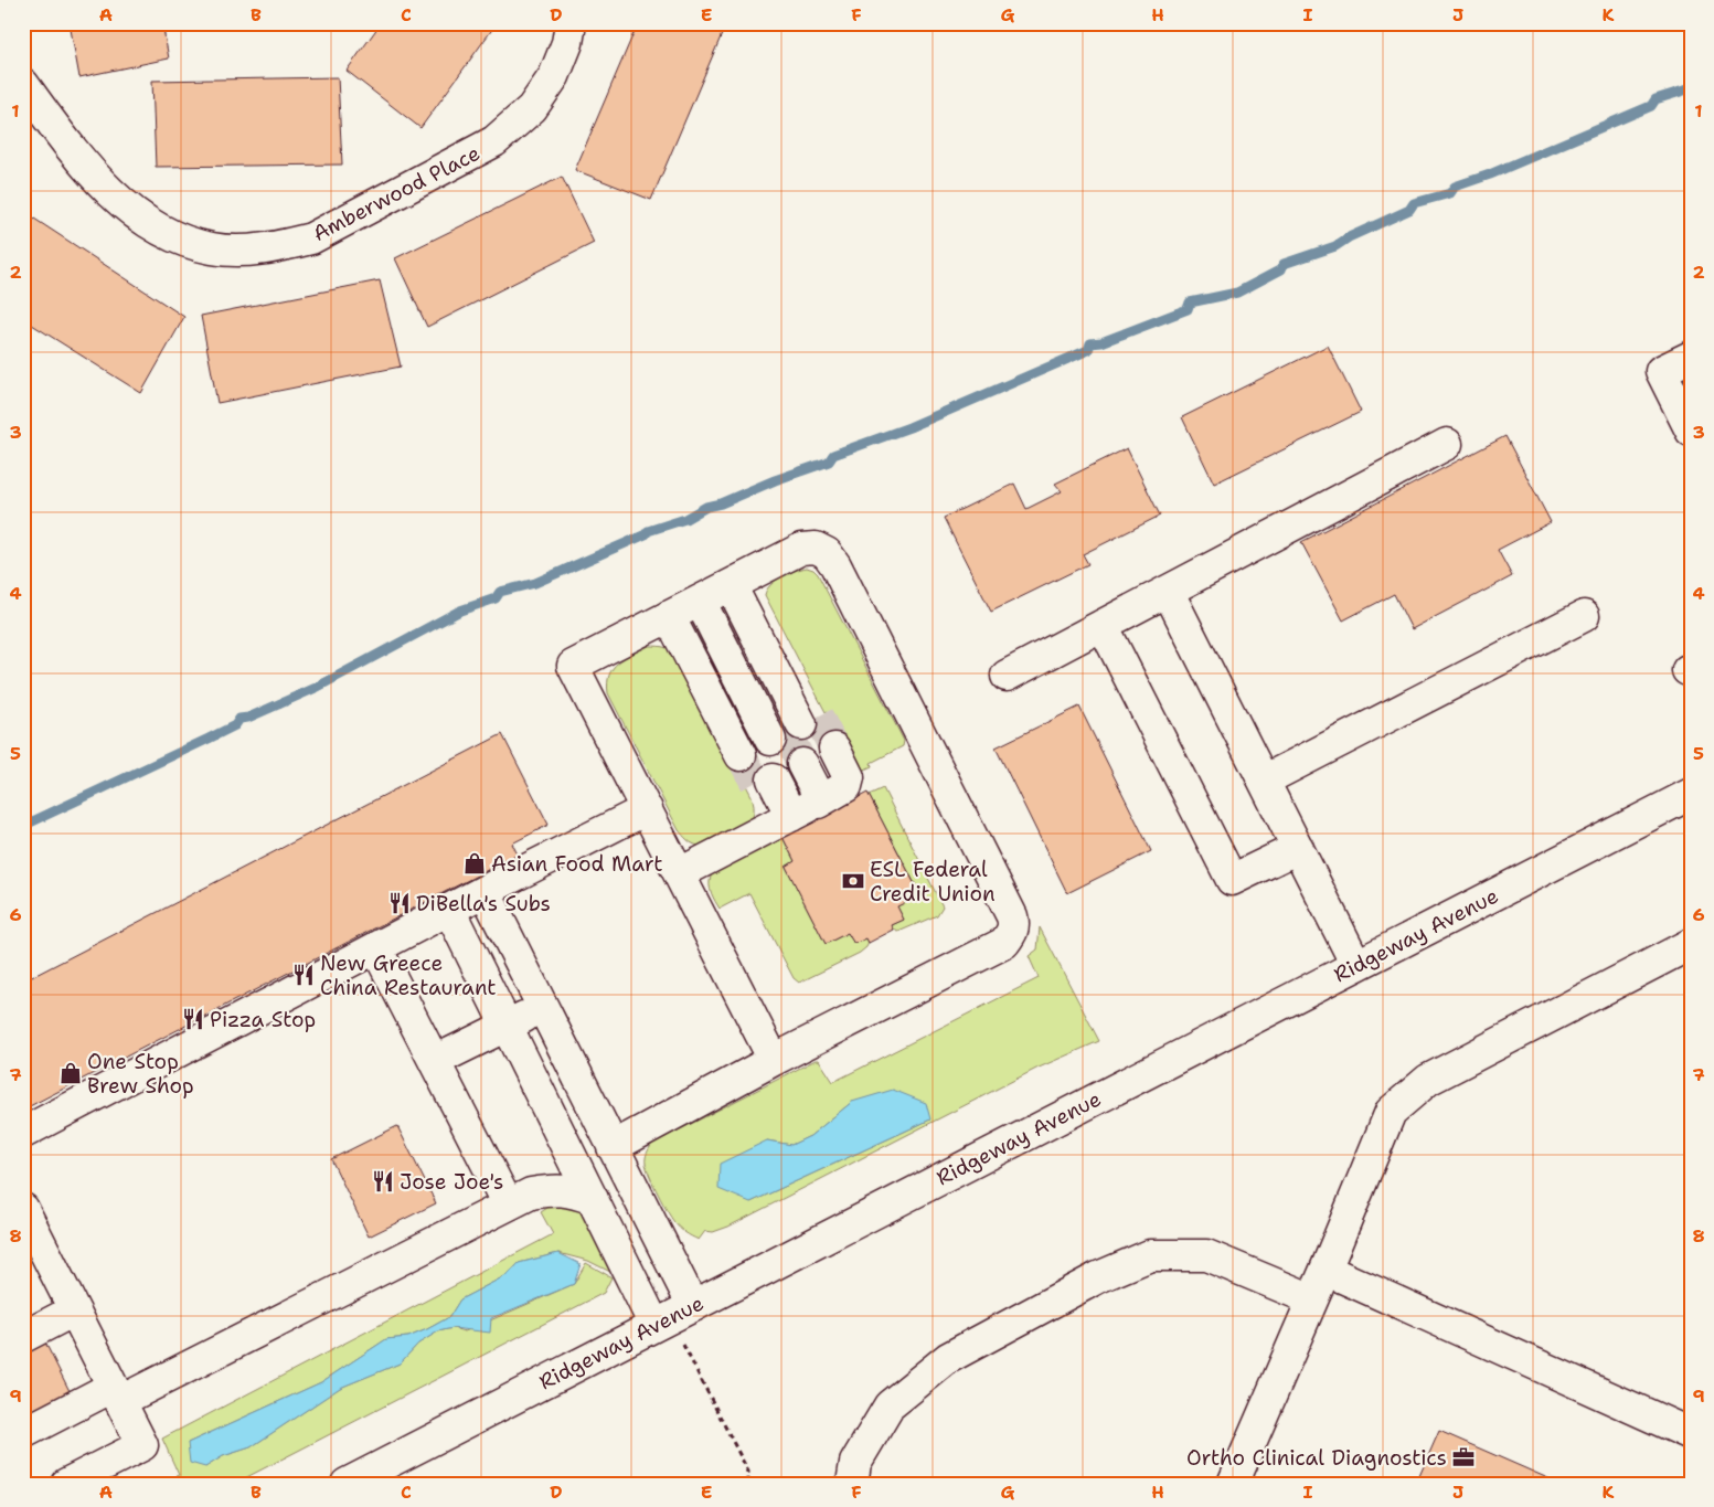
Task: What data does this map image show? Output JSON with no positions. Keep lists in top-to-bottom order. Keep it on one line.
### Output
{"streets":{"main road":["Amberwood Place","Ridgeway Avenue"]},"places":{"shop":["Asian Food Mart","One Stop Brew Shop"],"bank":["ESL Federal Credit Union"],"restaurant":["DiBella's Subs","New Greece China Restaurant","Pizza Stop","Jose Joe's"],"office":["Ortho Clinical Diagnostics"]},"grid":{"columns":["A","B","C","D","E","F","G","H","I","J","K"],"rows":["1","2","3","4","5","6","7","8","9"]}}
